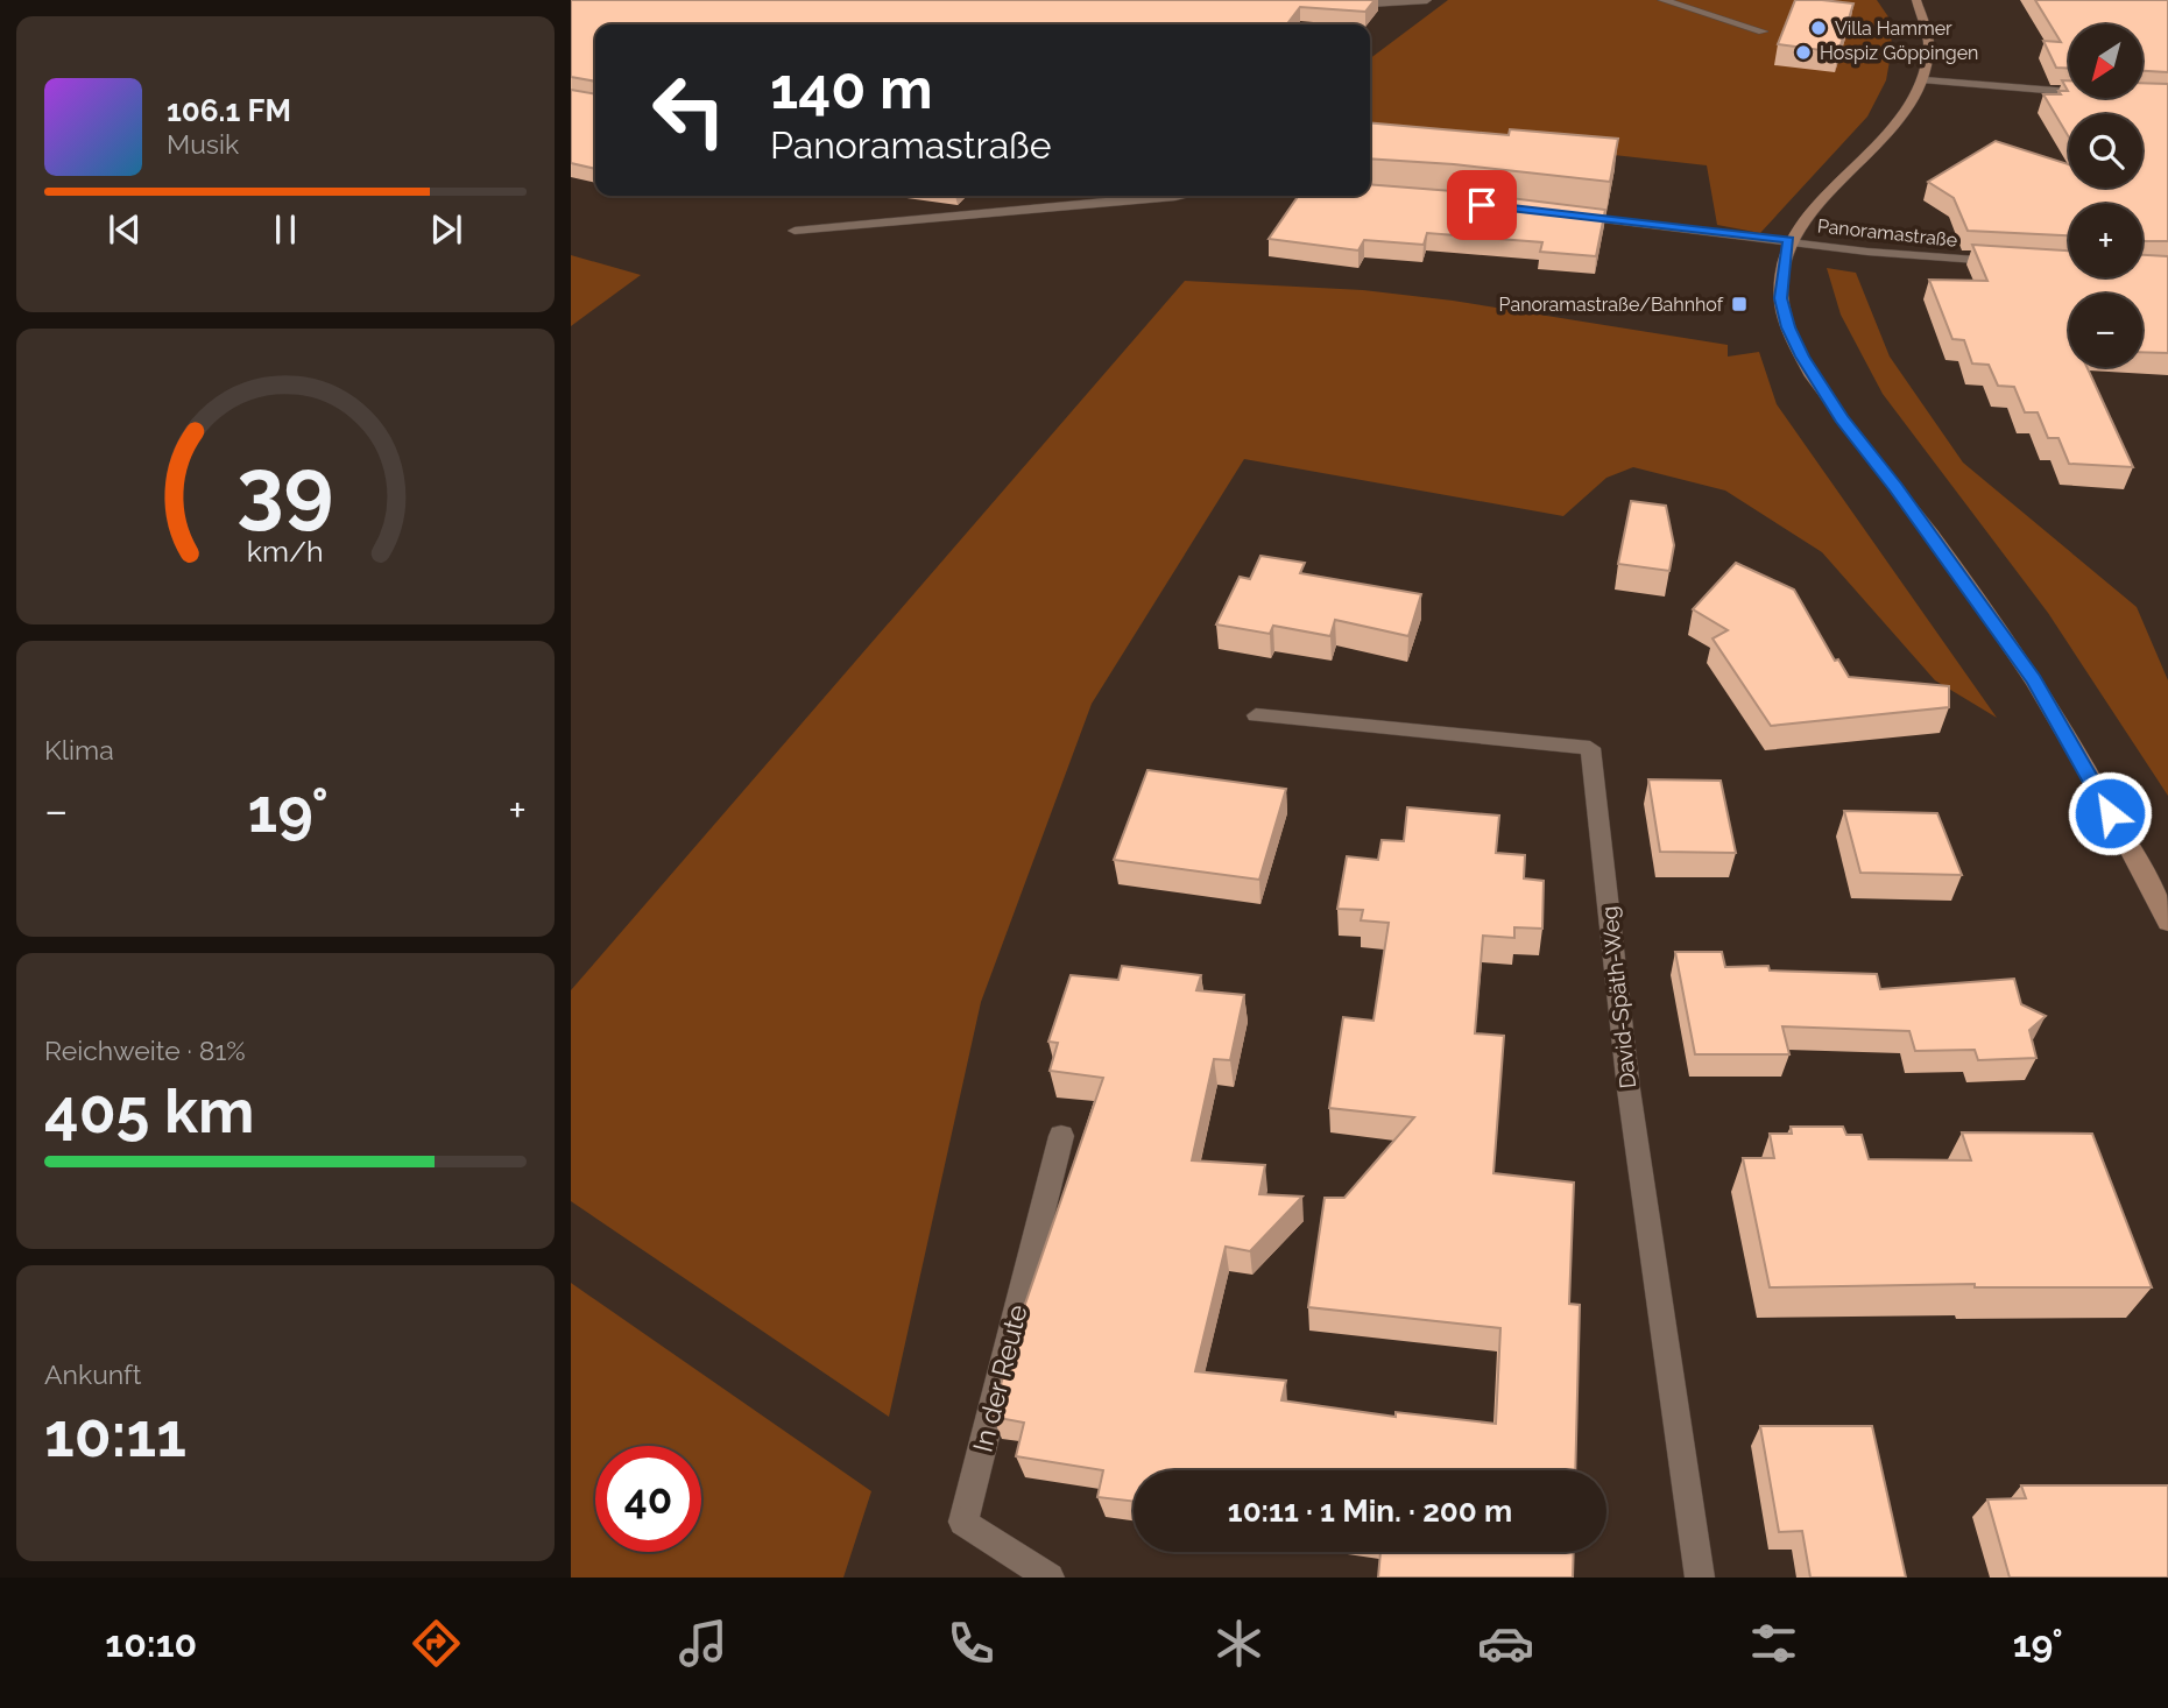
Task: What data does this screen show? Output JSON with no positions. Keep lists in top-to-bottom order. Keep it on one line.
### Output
{"streets":{"street":["Panoramastraße","David-Späth-Weg","In der Reute"]},"places":{"other":["Villa Hammer","Hospiz Göppingen"],"transit":["Panoramastraße/Bahnhof"]},"north":"bottom left","page":{"map_buttons":["+","−"],"turn":["140 m","Panoramastraße"],"song":["106.1 FM","Musik"],"tile":["Klima",["Reichweite · 81%","405 km"],["Ankunft","10:11"]],"heat":["−","19°","+"],"limit":"40","trip":"10:11 · 1 Min. · 200 m","tabs":["10:10","19°"],"gauge":["39","km/h"]}}
